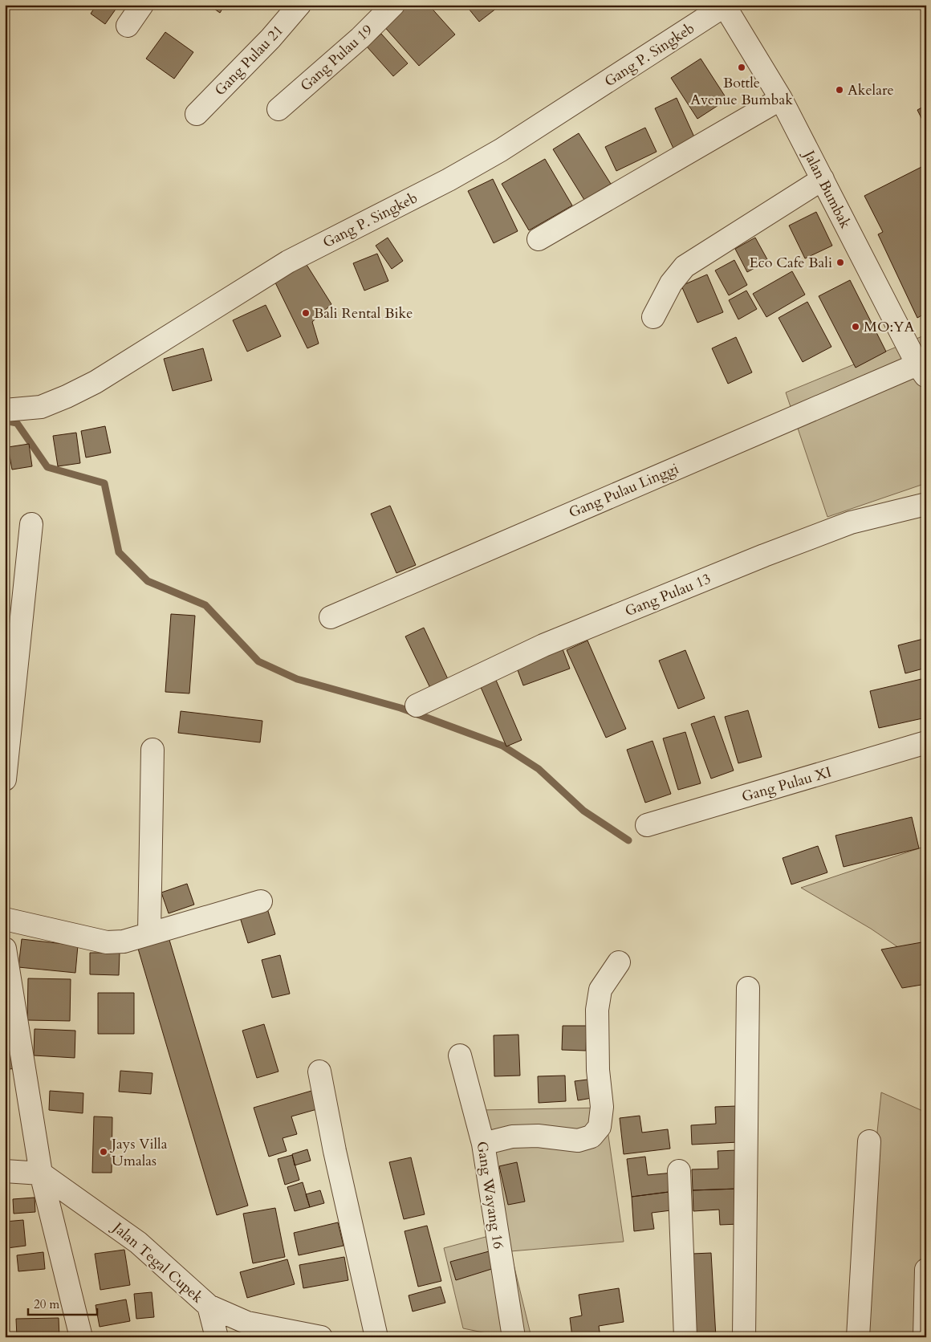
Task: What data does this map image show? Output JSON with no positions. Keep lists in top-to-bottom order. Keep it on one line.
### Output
{"streets":{"street":["Gang P. Singkeb","Gang Pulau 19","Gang Pulau 21","Jalan Bumbak","Gang Pulau Linggi","Gang Pulau 13","Gang Pulau XI","Gang Wayang 16","Jalan Tegal Cupek"]},"crossings":[["Gang P. Singkeb","Jalan Bumbak"],["Jalan Bumbak","Gang Pulau Linggi"]],"places":["Bottle Avenue Bumbak","Akelare","Eco Cafe Bali","Bali Rental Bike","MO:YA","Jays Villa Umalas"],"scale_bar":"20 m"}
